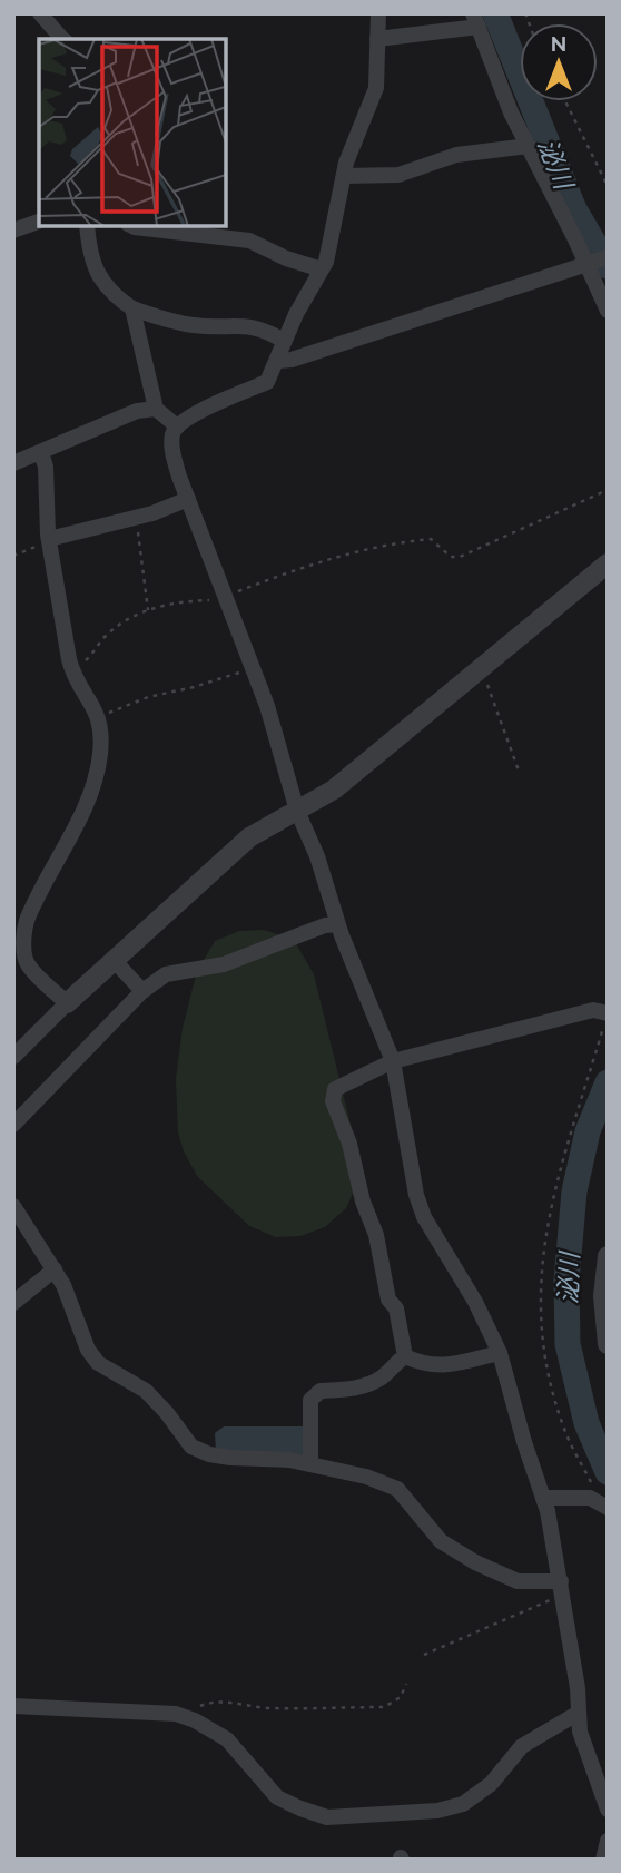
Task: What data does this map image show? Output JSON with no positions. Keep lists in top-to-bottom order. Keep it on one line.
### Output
{"water":["泌川"],"north":"top"}
